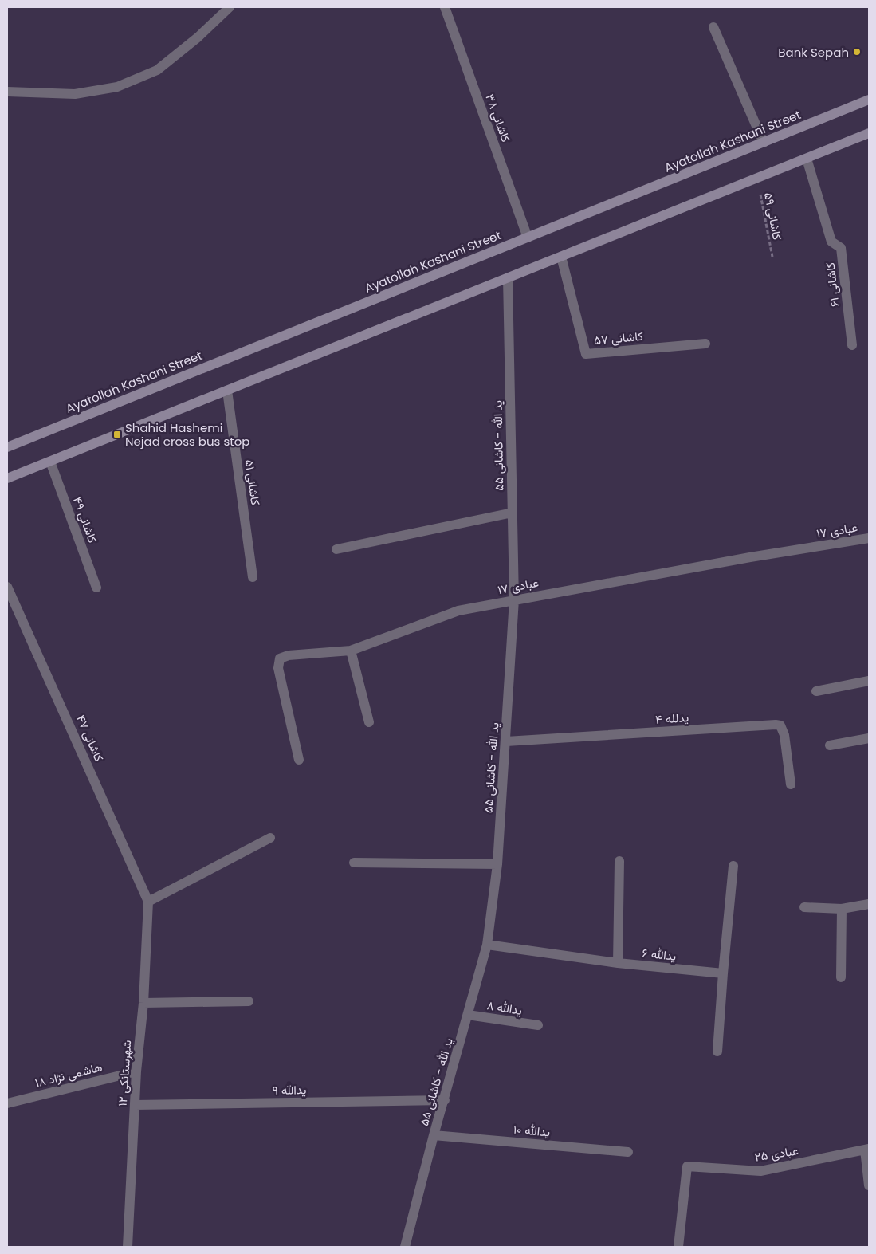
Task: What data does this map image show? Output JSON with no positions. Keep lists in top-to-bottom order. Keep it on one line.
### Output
{"streets":{"main road":["Ayatollah Kashani Street"],"street":["کاشانی ۳۸","کاشانی ۶۱","کاشانی ۵۷","ید الله - کاشانی ۵۵","کاشانی ۵۱","کاشانی ۴۹","عبادی ۱۷","یدلله ۴","کاشانی ۴۷","یدالله ۶","یدالله ۸","شهرستانکی ۱۲","هاشمی نژاد ۱۸","یدالله ۹","یدالله ۱۰","عبادی ۲۵"],"path":["کاشانی ۵۹"]},"crossings":[["کاشانی ۳۸","Ayatollah Kashani Street"],["ید الله - کاشانی ۵۵","عبادی ۱۷"],["ید الله - کاشانی ۵۵","یدلله ۴"],["ید الله - کاشانی ۵۵","یدالله ۶"],["ید الله - کاشانی ۵۵","یدالله ۸"],["ید الله - کاشانی ۵۵","یدالله ۹"],["ید الله - کاشانی ۵۵","یدالله ۱۰"],["کاشانی ۴۷","شهرستانکی ۱۲"],["شهرستانکی ۱۲","هاشمی نژاد ۱۸"],["شهرستانکی ۱۲","یدالله ۹"]],"places":{"other":["Bank Sepah"],"transit":["Shahid Hashemi Nejad cross bus stop"]}}
